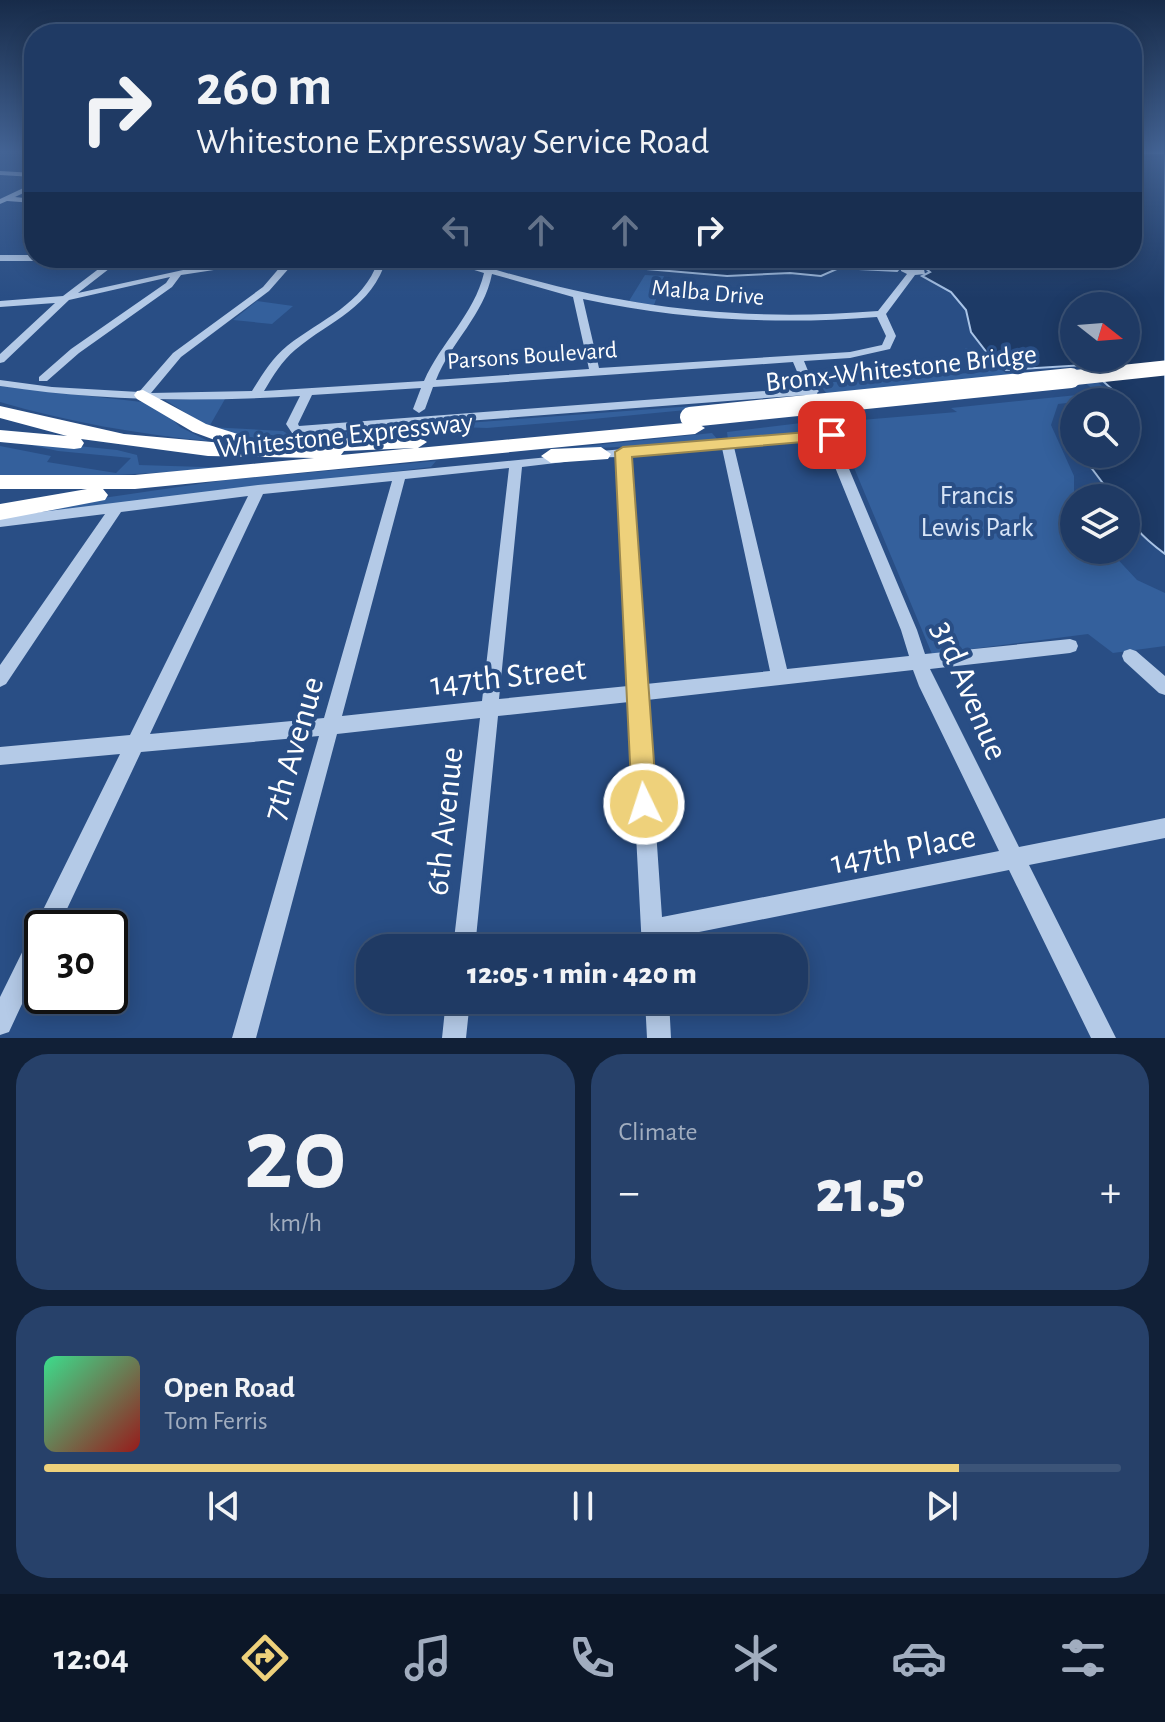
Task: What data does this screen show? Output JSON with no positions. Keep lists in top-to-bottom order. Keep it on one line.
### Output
{"streets":{"highway":["Bronx-Whitestone Bridge","Whitestone Expressway"],"street":["Malba Drive","Parsons Boulevard","147th Street","3rd Avenue","7th Avenue","6th Avenue","147th Place"]},"crossings":[["Malba Drive","Parsons Boulevard"],["Parsons Boulevard","3rd Avenue"],["Bronx-Whitestone Bridge","Whitestone Expressway"],["Whitestone Expressway","7th Avenue"],["147th Street","3rd Avenue"],["147th Street","7th Avenue"],["147th Street","6th Avenue"],["3rd Avenue","147th Place"]],"parks":["Francis Lewis Park"],"north":"right","page":{"turn":["260 m","Whitestone Expressway Service Road"],"limit":"30","trip":"12:05 · 1 min · 420 m","tile":[["20","km/h"],"Climate"],"heat":["−","21.5°","+"],"song":["Open Road","Tom Ferris"],"tabs":"12:04"}}
